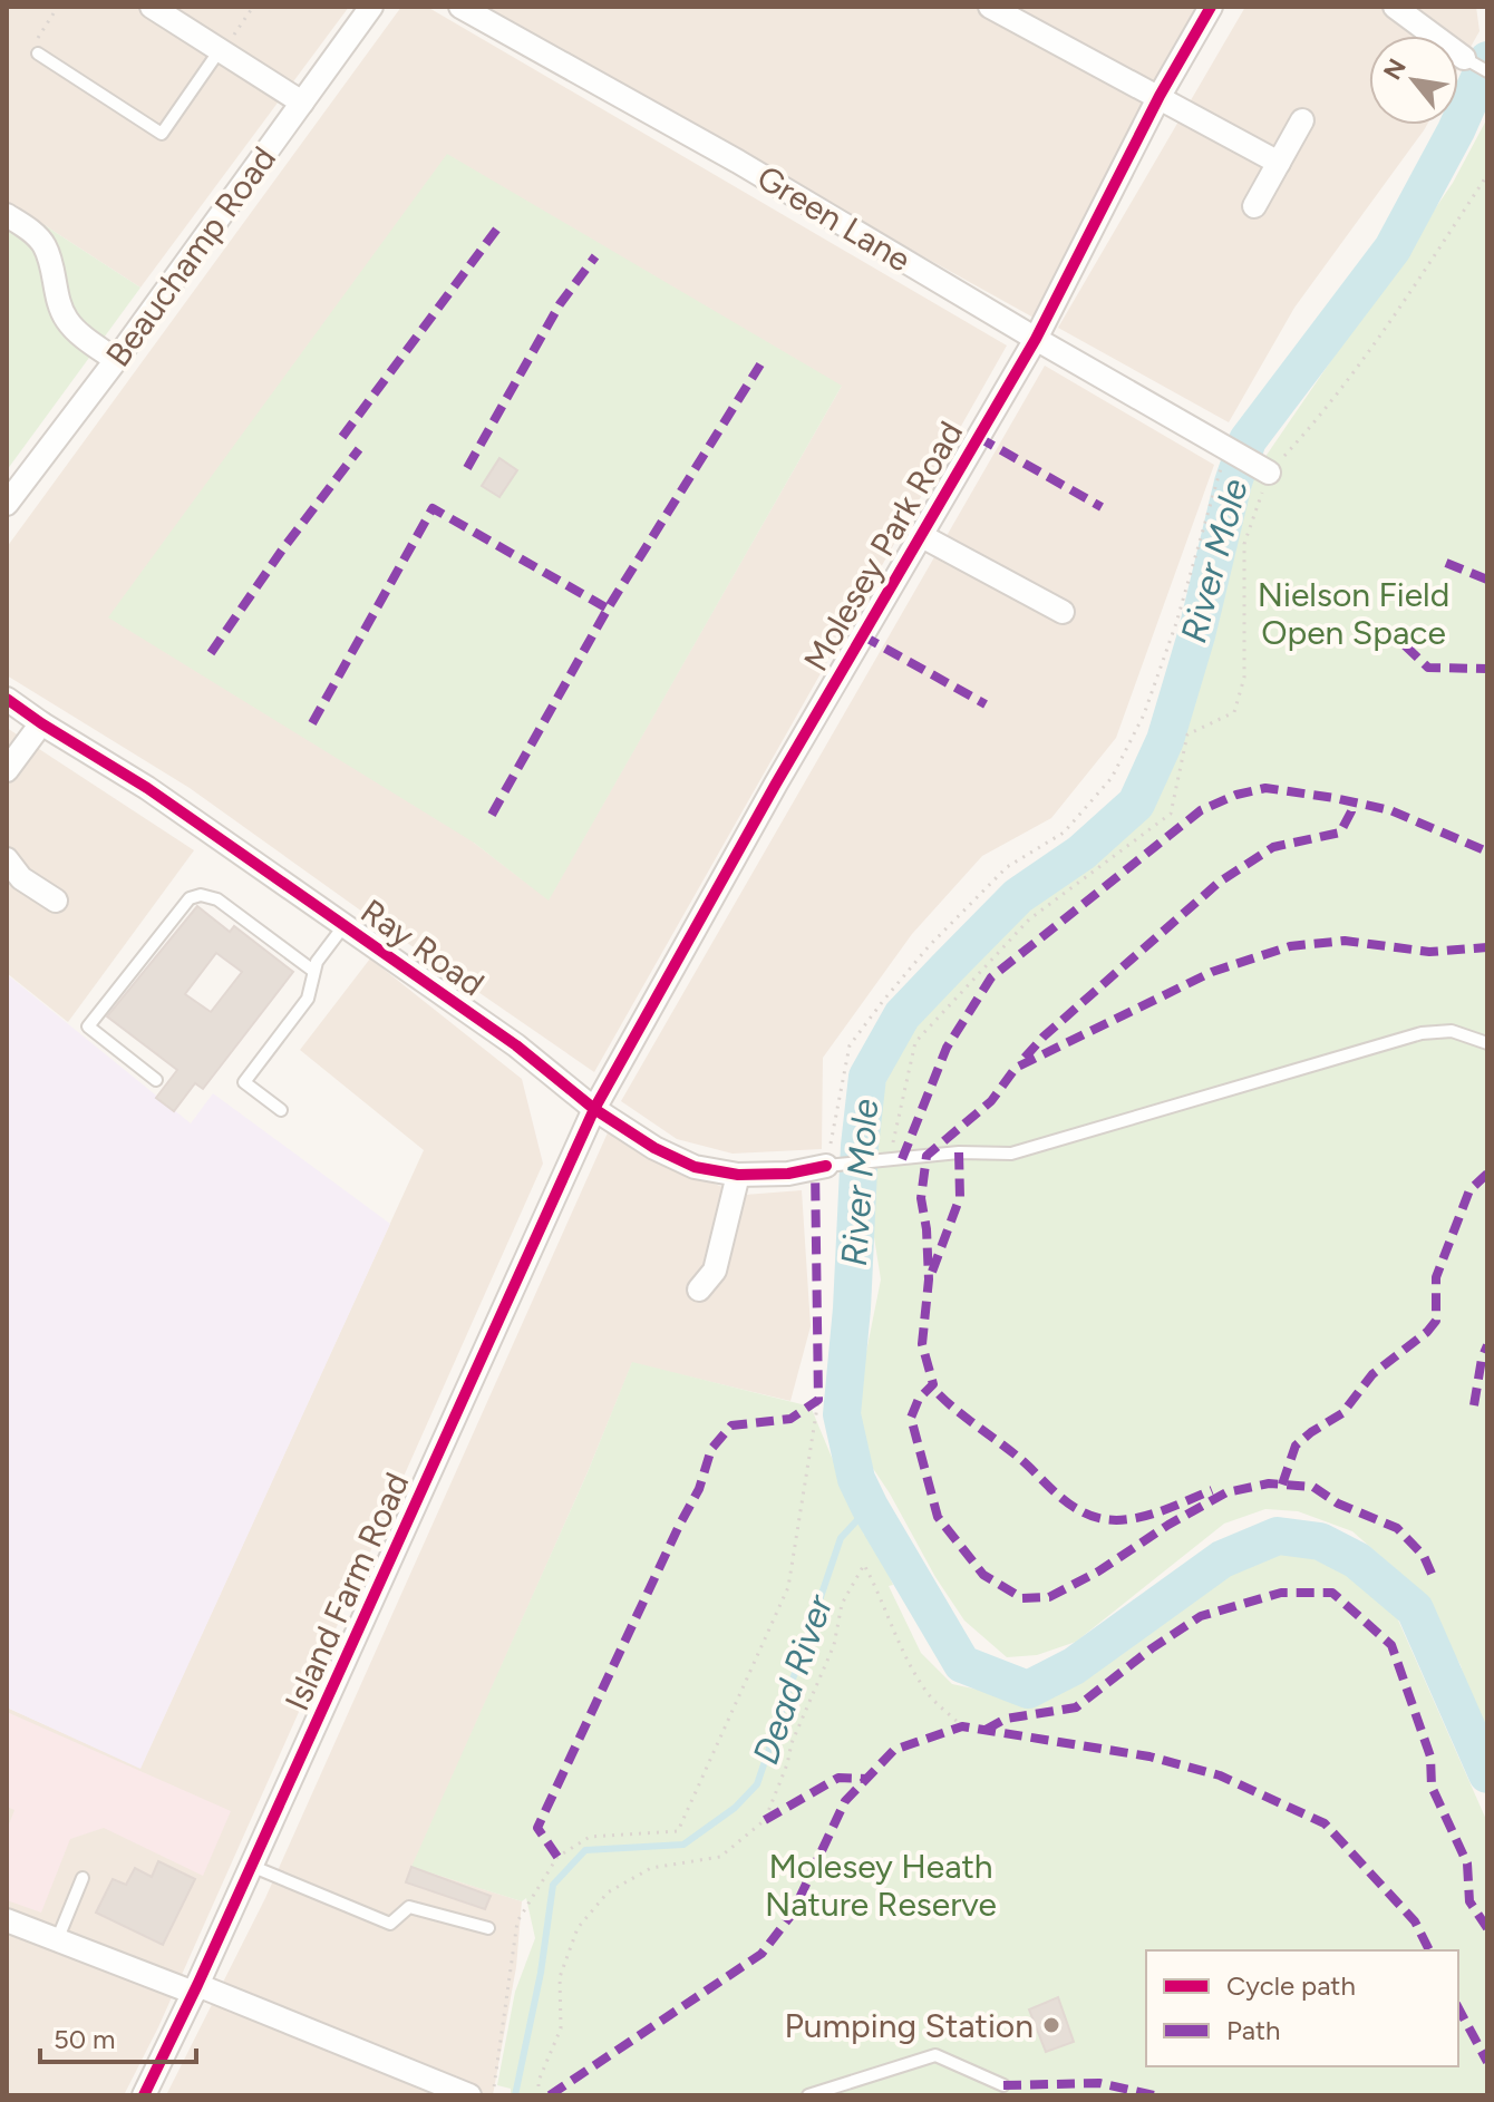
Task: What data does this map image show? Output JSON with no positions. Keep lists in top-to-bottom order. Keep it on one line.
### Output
{"streets":{"street":["Green Lane","Beauchamp Road","Molesey Park Road","Ray Road","Island Farm Road"]},"crossings":[["Green Lane","Molesey Park Road"],["Molesey Park Road","Ray Road"],["Molesey Park Road","Island Farm Road"],["Ray Road","Island Farm Road"]],"water":["River Mole","Dead River"],"parks":["Nielson Field Open Space","Molesey Heath Nature Reserve"],"places":["Pumping Station"],"legend":["Cycle path","Path"],"scale_bar":"50 m","north":"top left"}
